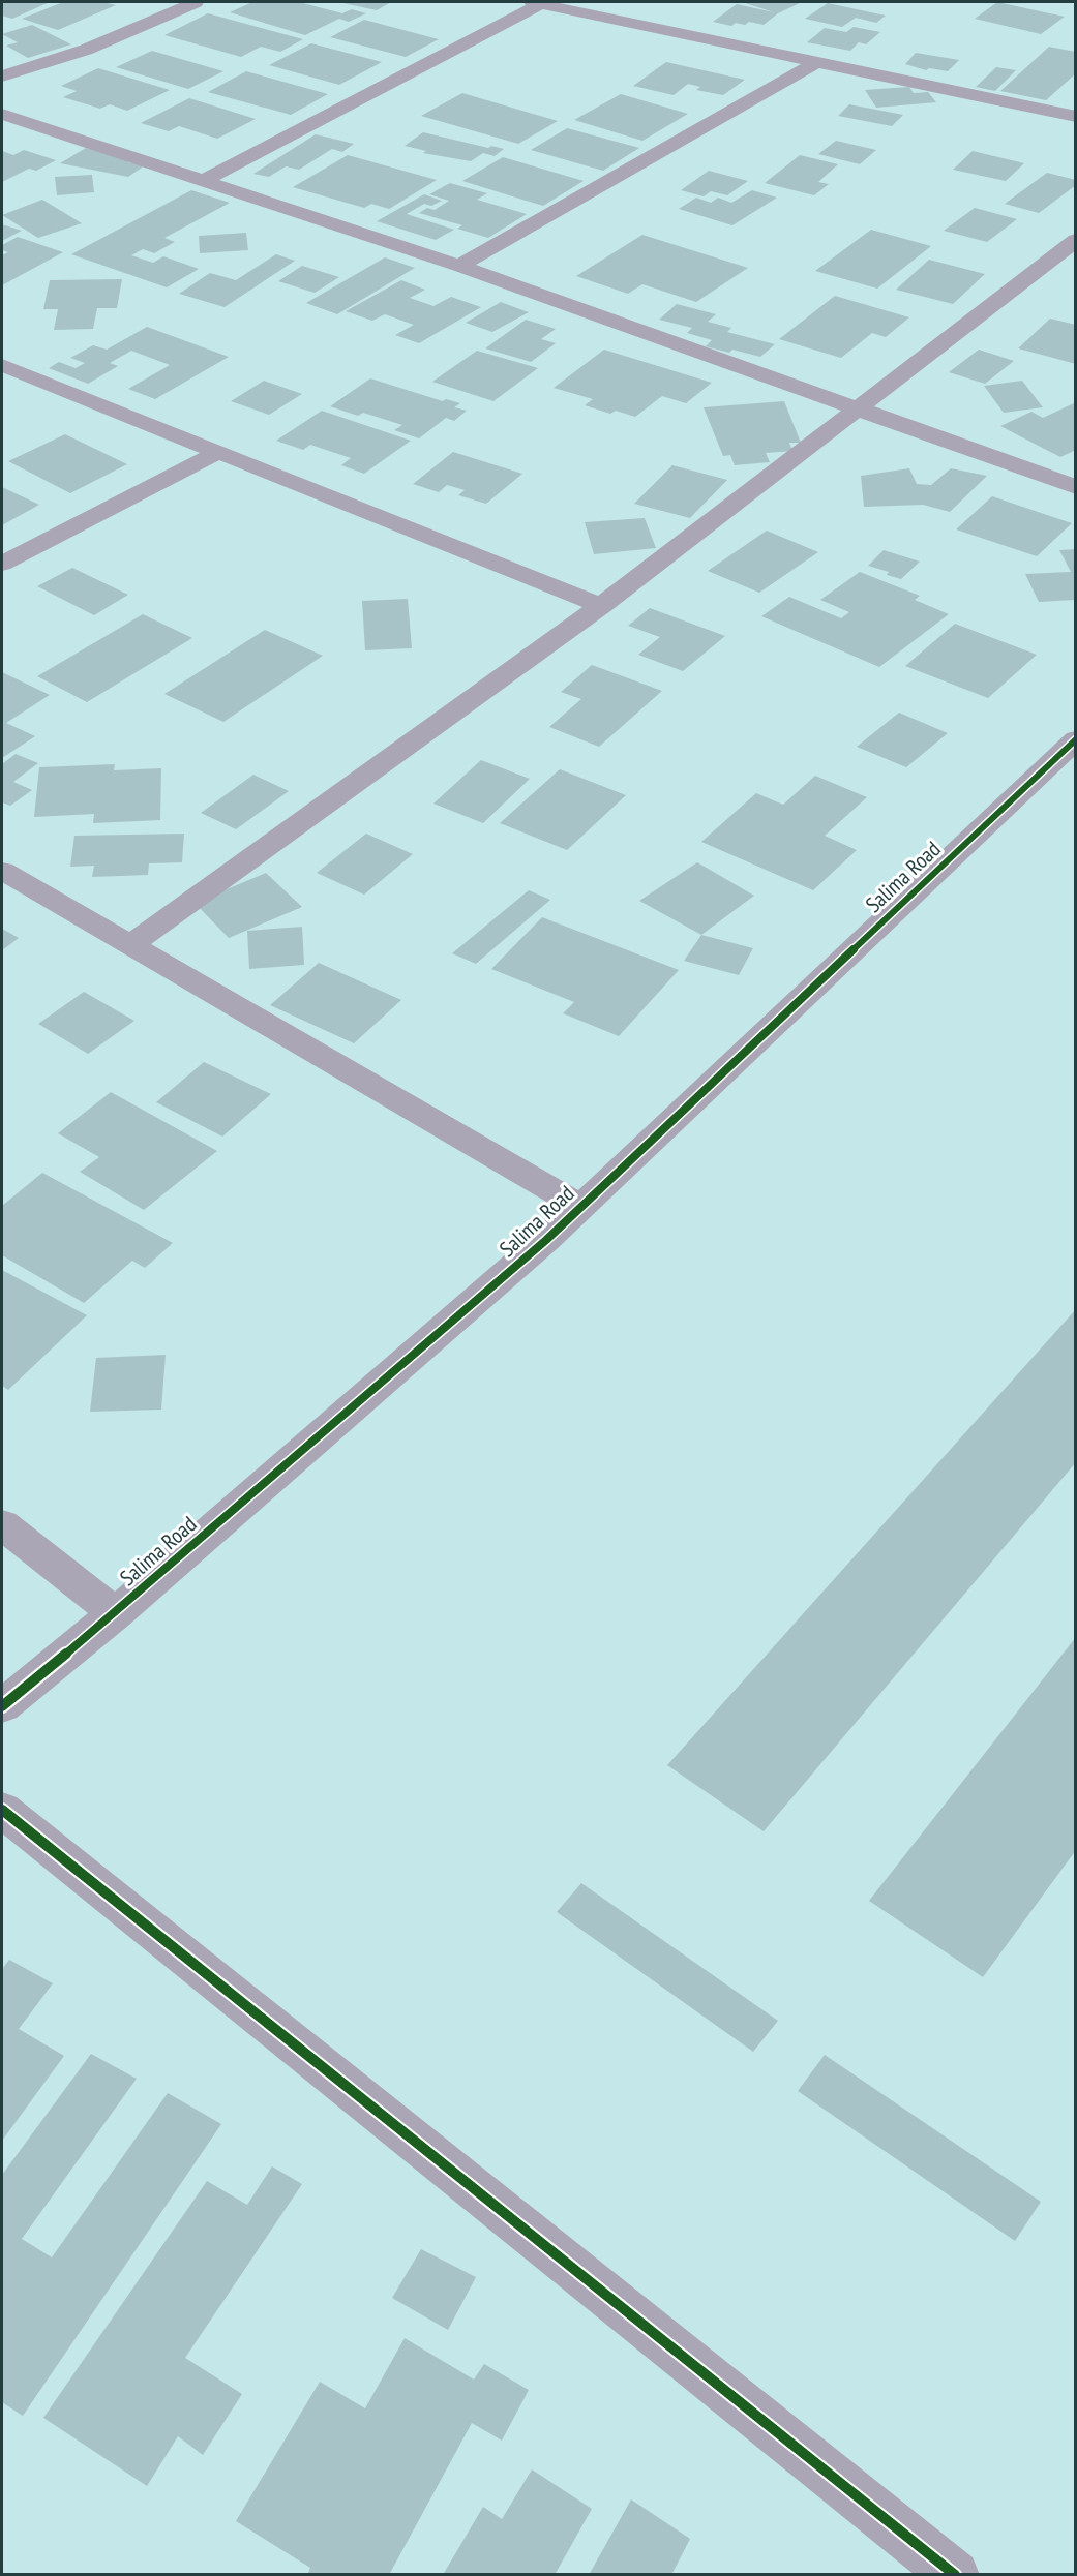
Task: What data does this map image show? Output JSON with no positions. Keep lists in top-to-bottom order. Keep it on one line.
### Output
{"streets":{"street":["Salima Road"]}}
